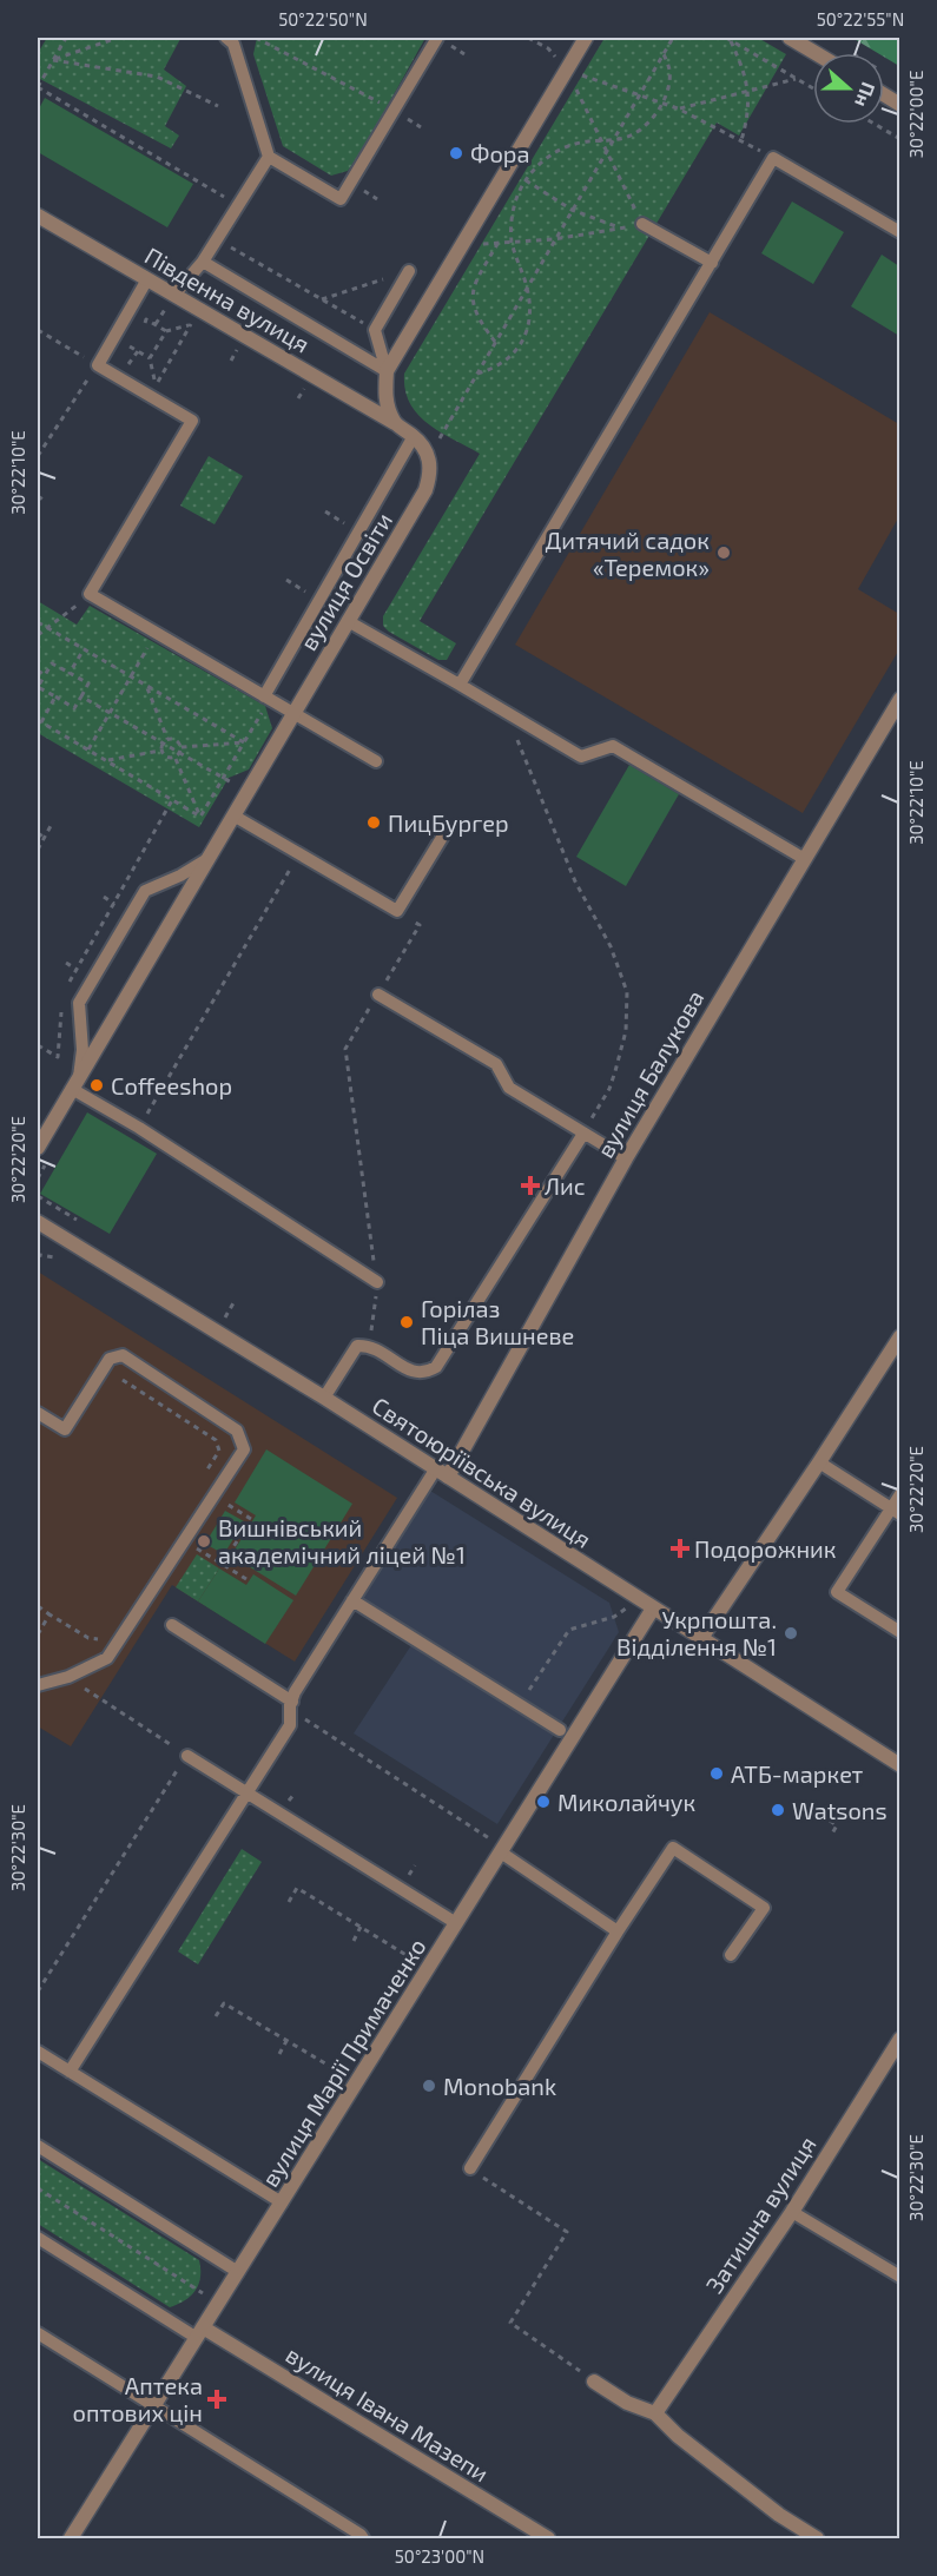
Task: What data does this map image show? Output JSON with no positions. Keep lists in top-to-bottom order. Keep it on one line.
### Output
{"streets":{"street":["Південна вулиця","вулиця Освіти","вулиця Балукова","Святоюріївська вулиця","вулиця Марії Примаченко","Затишна вулиця","вулиця Івана Мазепи"]},"crossings":[["вулиця Балукова","Святоюріївська вулиця"],["Святоюріївська вулиця","вулиця Марії Примаченко"],["вулиця Марії Примаченко","вулиця Івана Мазепи"]],"places":{"other":["Фора","Дитячий садок «Теремок»","ПицБургер","Coffeeshop","Горілаз Піца Вишневе","Вишнівський академічний ліцей №1","Укрпошта. Відділення №1","АТБ-маркет","Миколайчук","Watsons","Monobank"],"health":["Лис","Подорожник","Аптека оптових цін"]},"north":"right","coordinates":["50°22'50\"N","50°22'55\"N","30°22'00\"E","30°22'10\"E","30°22'20\"E","30°22'30\"E","50°23'00\"N"]}
